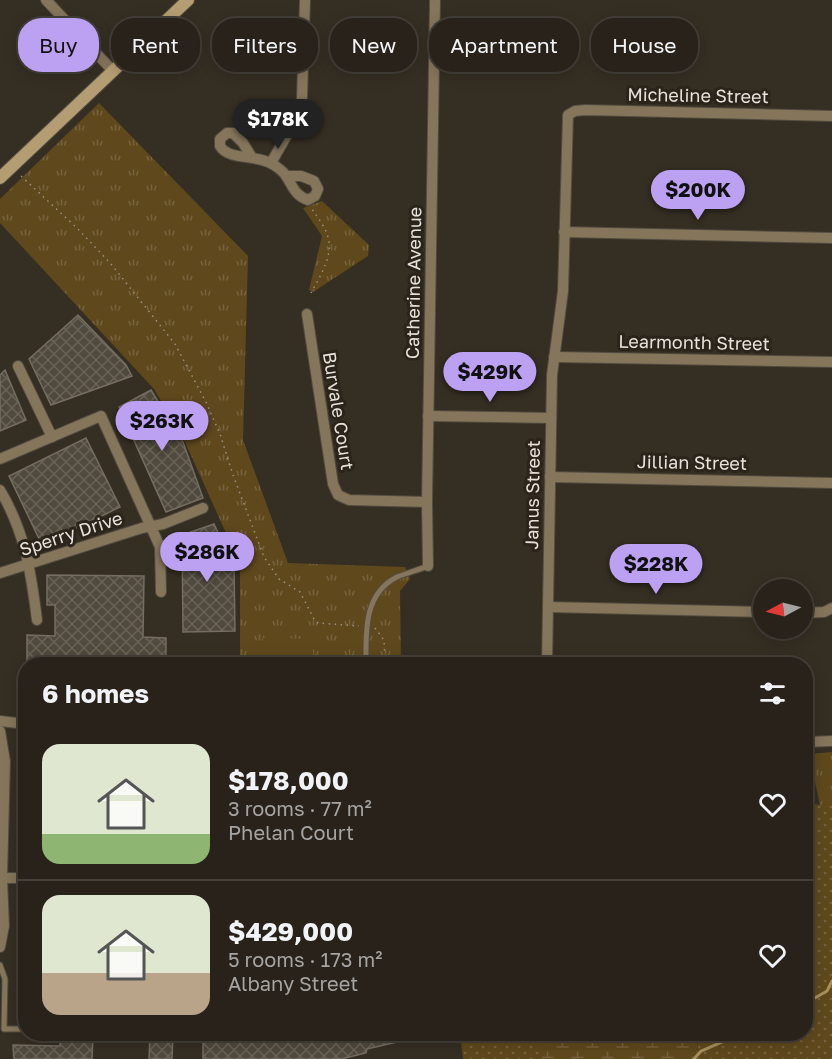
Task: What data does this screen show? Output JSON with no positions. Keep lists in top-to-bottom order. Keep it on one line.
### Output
{"streets":{"street":["Micheline Street","Catherine Avenue","Learmonth Street","Burvale Court","Jillian Street","Janus Street","Sperry Drive"]},"crossings":[["Micheline Street","Janus Street"],["Catherine Avenue","Burvale Court"],["Learmonth Street","Janus Street"],["Jillian Street","Janus Street"]],"north":"left","page":{"chip":["Buy","Rent","Filters","New","Apartment","House"],"price":["$178K","$200K","$429K","$263K","$286K","$228K"],"heading":"6 homes","list":[{"name":"$178,000","note":"3 rooms · 77 m² · Phelan Court"},{"name":"$429,000","note":"5 rooms · 173 m² · Albany Street"}]}}
